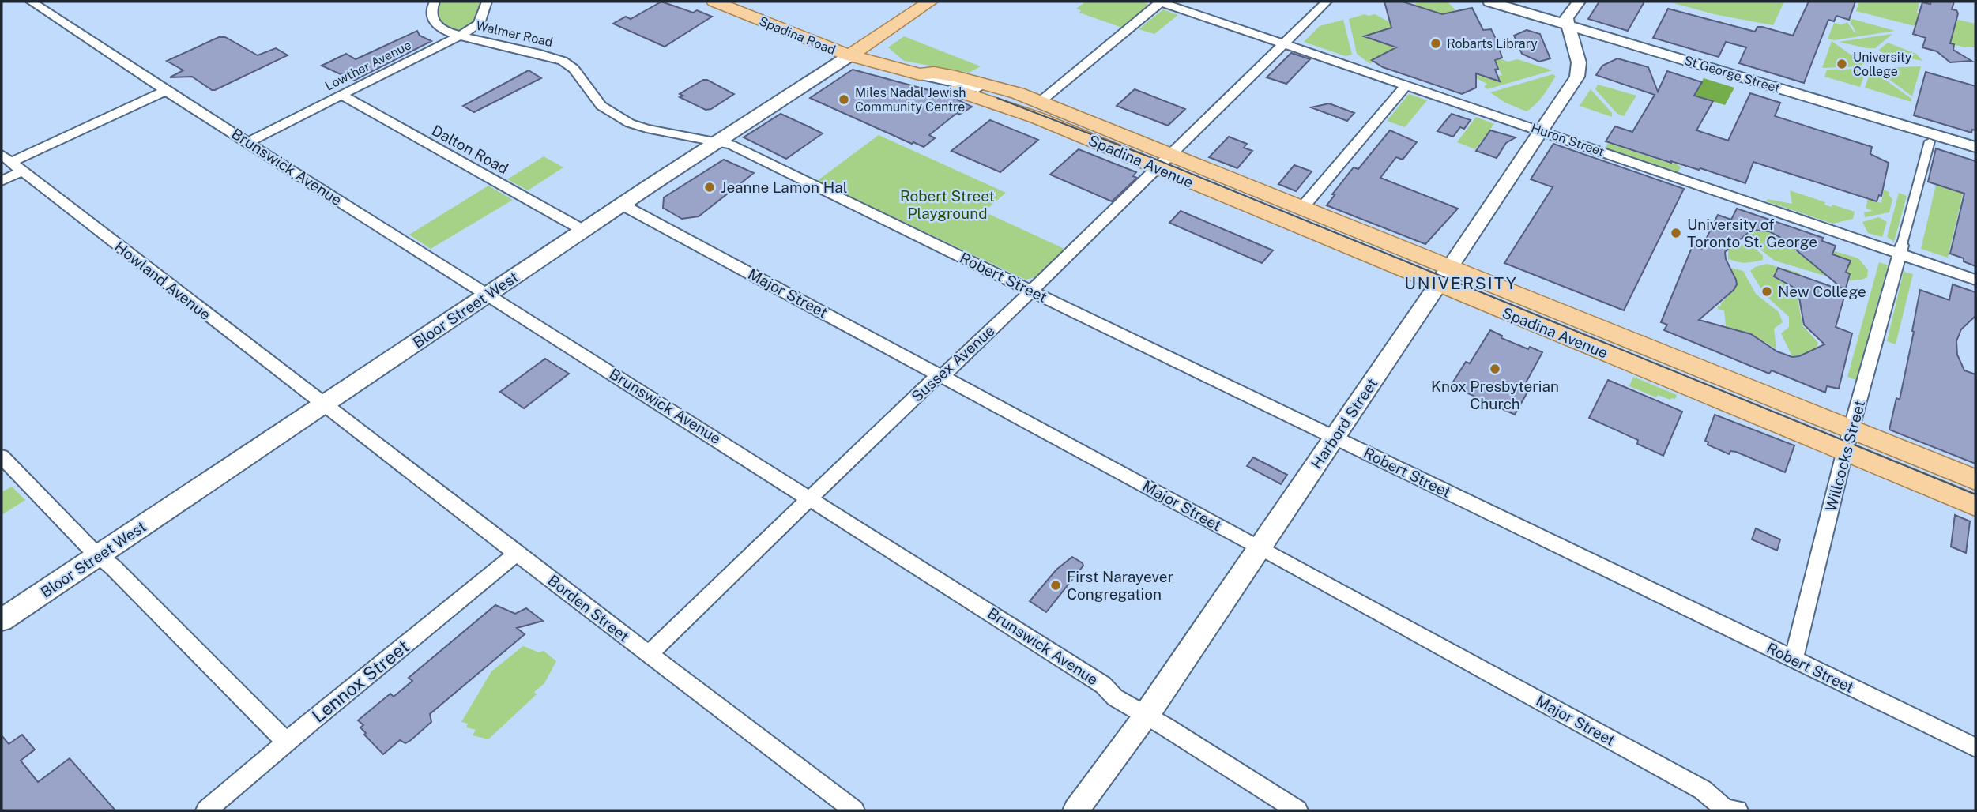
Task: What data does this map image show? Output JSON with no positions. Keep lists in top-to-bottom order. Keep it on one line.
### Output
{"streets":{"main road":["Spadina Road","Spadina Avenue","Bloor Street West","Harbord Street"],"street":["Walmer Road","Lowther Avenue","St George Street","Huron Street","Dalton Road","Brunswick Avenue","Robert Street","Howland Avenue","Major Street","Sussex Avenue","Willcocks Street","Borden Street","Lennox Street"]},"crossings":[["Walmer Road","Lowther Avenue"],["Walmer Road","Robert Street"],["Walmer Road","Bloor Street West"],["Spadina Road","Spadina Avenue"],["Spadina Road","Bloor Street West"],["Lowther Avenue","Dalton Road"],["Lowther Avenue","Brunswick Avenue"],["St George Street","Harbord Street"],["Huron Street","Sussex Avenue"],["Huron Street","Harbord Street"],["Huron Street","Willcocks Street"],["Dalton Road","Bloor Street West"],["Spadina Avenue","Bloor Street West"],["Spadina Avenue","Sussex Avenue"],["Spadina Avenue","Harbord Street"],["Spadina Avenue","Willcocks Street"],["Brunswick Avenue","Bloor Street West"],["Brunswick Avenue","Sussex Avenue"],["Brunswick Avenue","Harbord Street"],["Robert Street","Bloor Street West"],["Robert Street","Sussex Avenue"],["Robert Street","Harbord Street"],["Robert Street","Willcocks Street"],["Howland Avenue","Bloor Street West"],["Howland Avenue","Borden Street"],["Major Street","Bloor Street West"],["Major Street","Sussex Avenue"],["Major Street","Harbord Street"],["Bloor Street West","Borden Street"],["Sussex Avenue","Borden Street"],["Borden Street","Lennox Street"]],"districts":["UNIVERSITY"],"parks":["Robert Street Playground"],"places":["Robarts Library","University College","Miles Nadal Jewish Community Centre","Jeanne Lamon Hal","University of Toronto St. George","New College","Knox Presbyterian Church","First Narayever Congregation"]}
